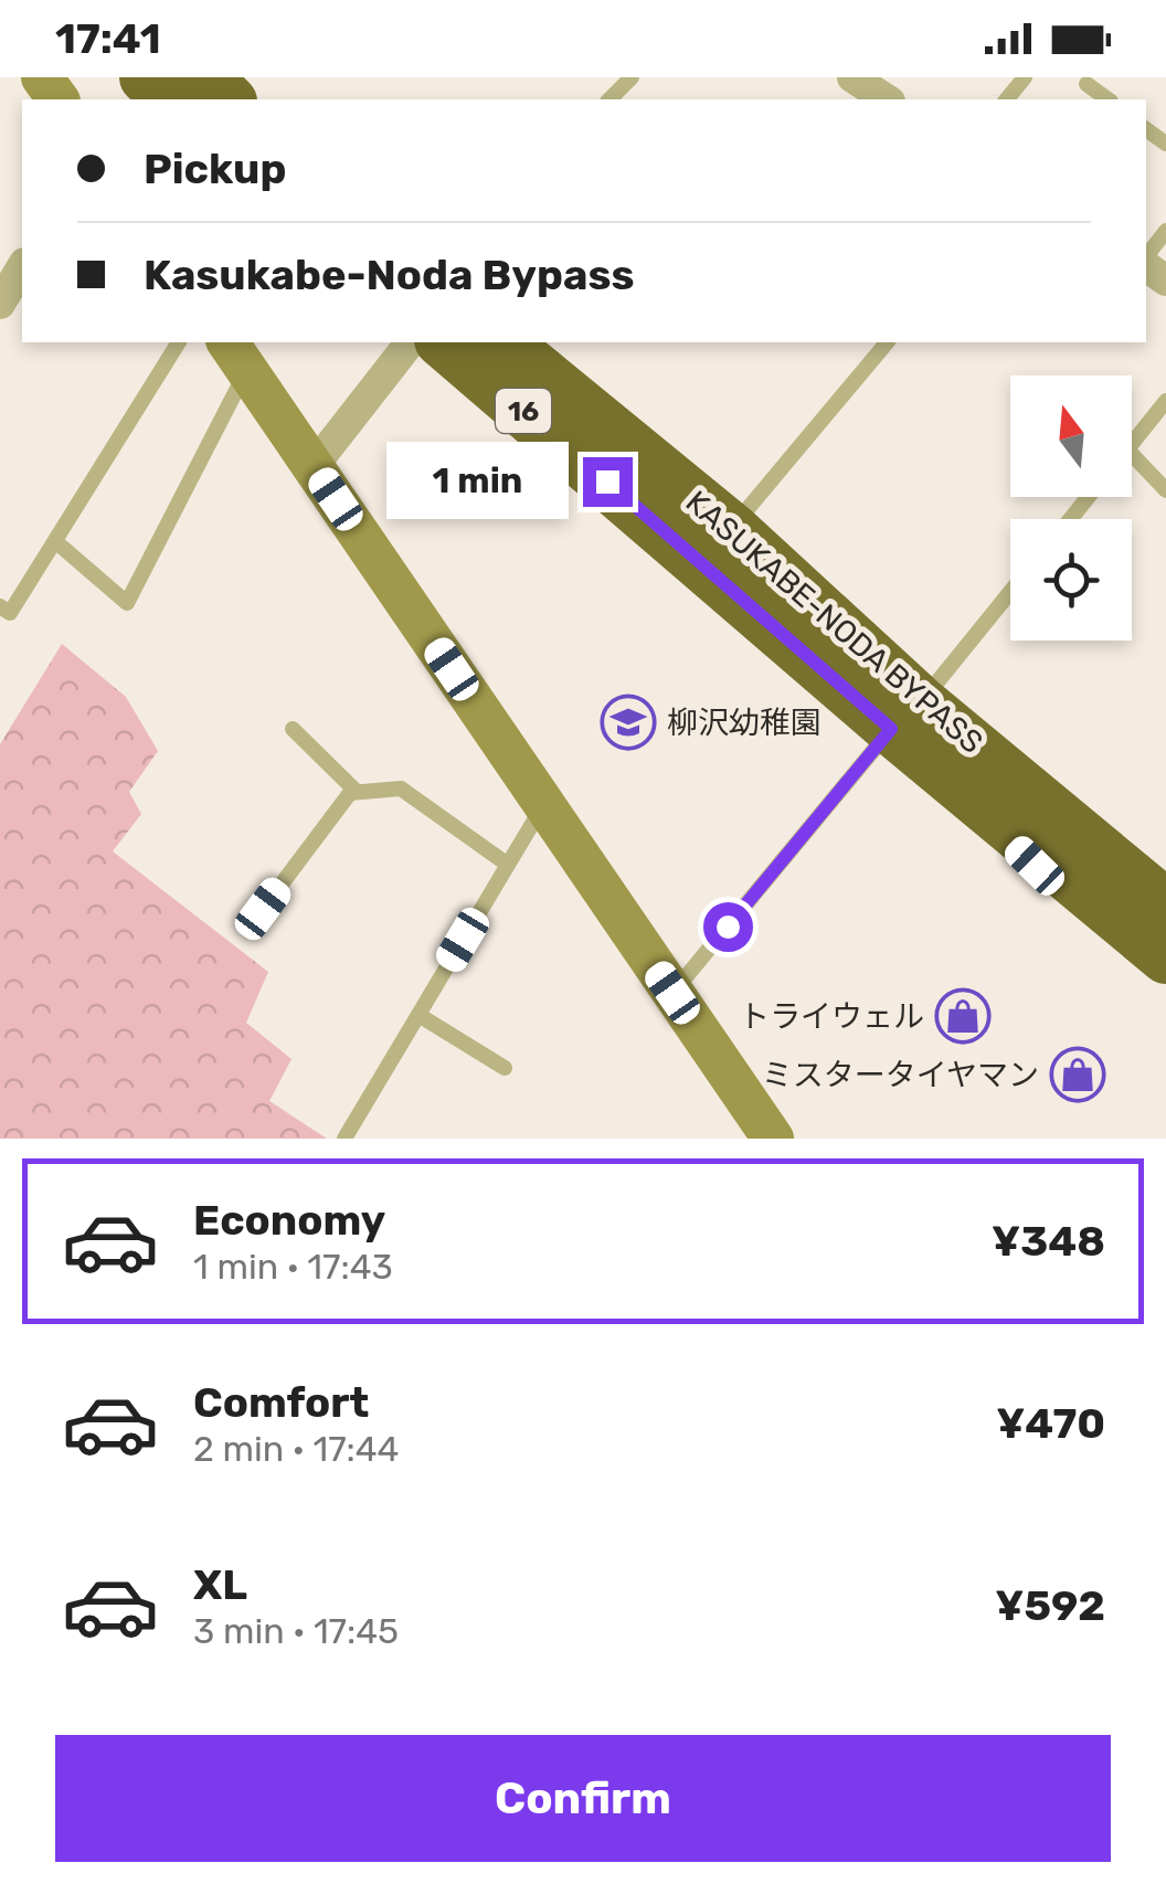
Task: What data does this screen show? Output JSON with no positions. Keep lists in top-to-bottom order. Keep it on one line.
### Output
{"streets":{"highway":["16","KASUKABE-NODA BYPASS"]},"crossings":[["16","KASUKABE-NODA BYPASS"]],"places":{"school or university":["柳沢幼稚園"],"shop":["トライウェル","ミスタータイヤマン"]},"north":"top","page":{"status":"17:41","banner":["Pickup","Kasukabe-Noda Bypass"],"bubble":"1 min","list":[{"name":"Economy","note":"1 min · 17:43","value":"¥348"},{"name":"Comfort","note":"2 min · 17:44","value":"¥470"},{"name":"XL","note":"3 min · 17:45","value":"¥592"}],"buttons":"Confirm"}}
